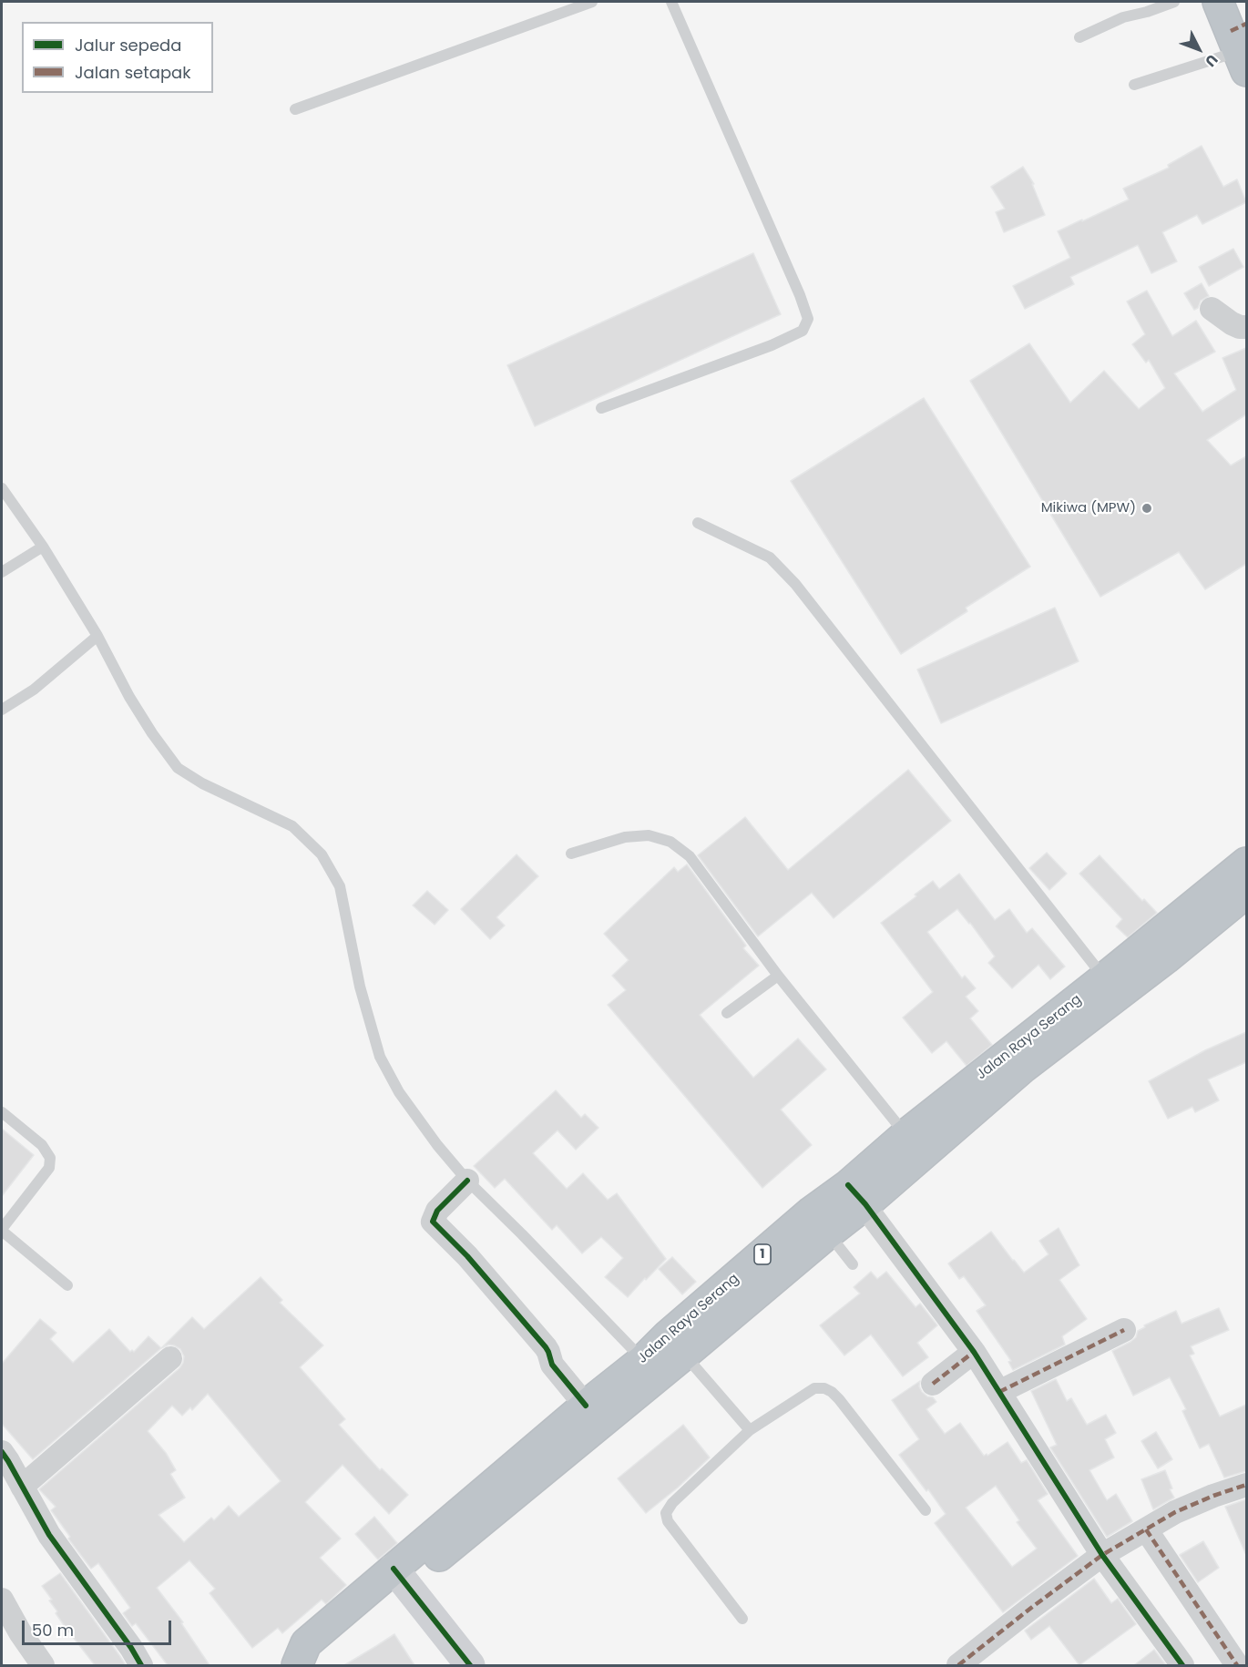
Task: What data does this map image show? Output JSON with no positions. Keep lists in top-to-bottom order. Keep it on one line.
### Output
{"streets":{"highway":["Jalan Raya Serang","1"]},"places":["Mikiwa (MPW)"],"legend":["Jalur sepeda","Jalan setapak"],"scale_bar":"50 m","north":"bottom right"}
